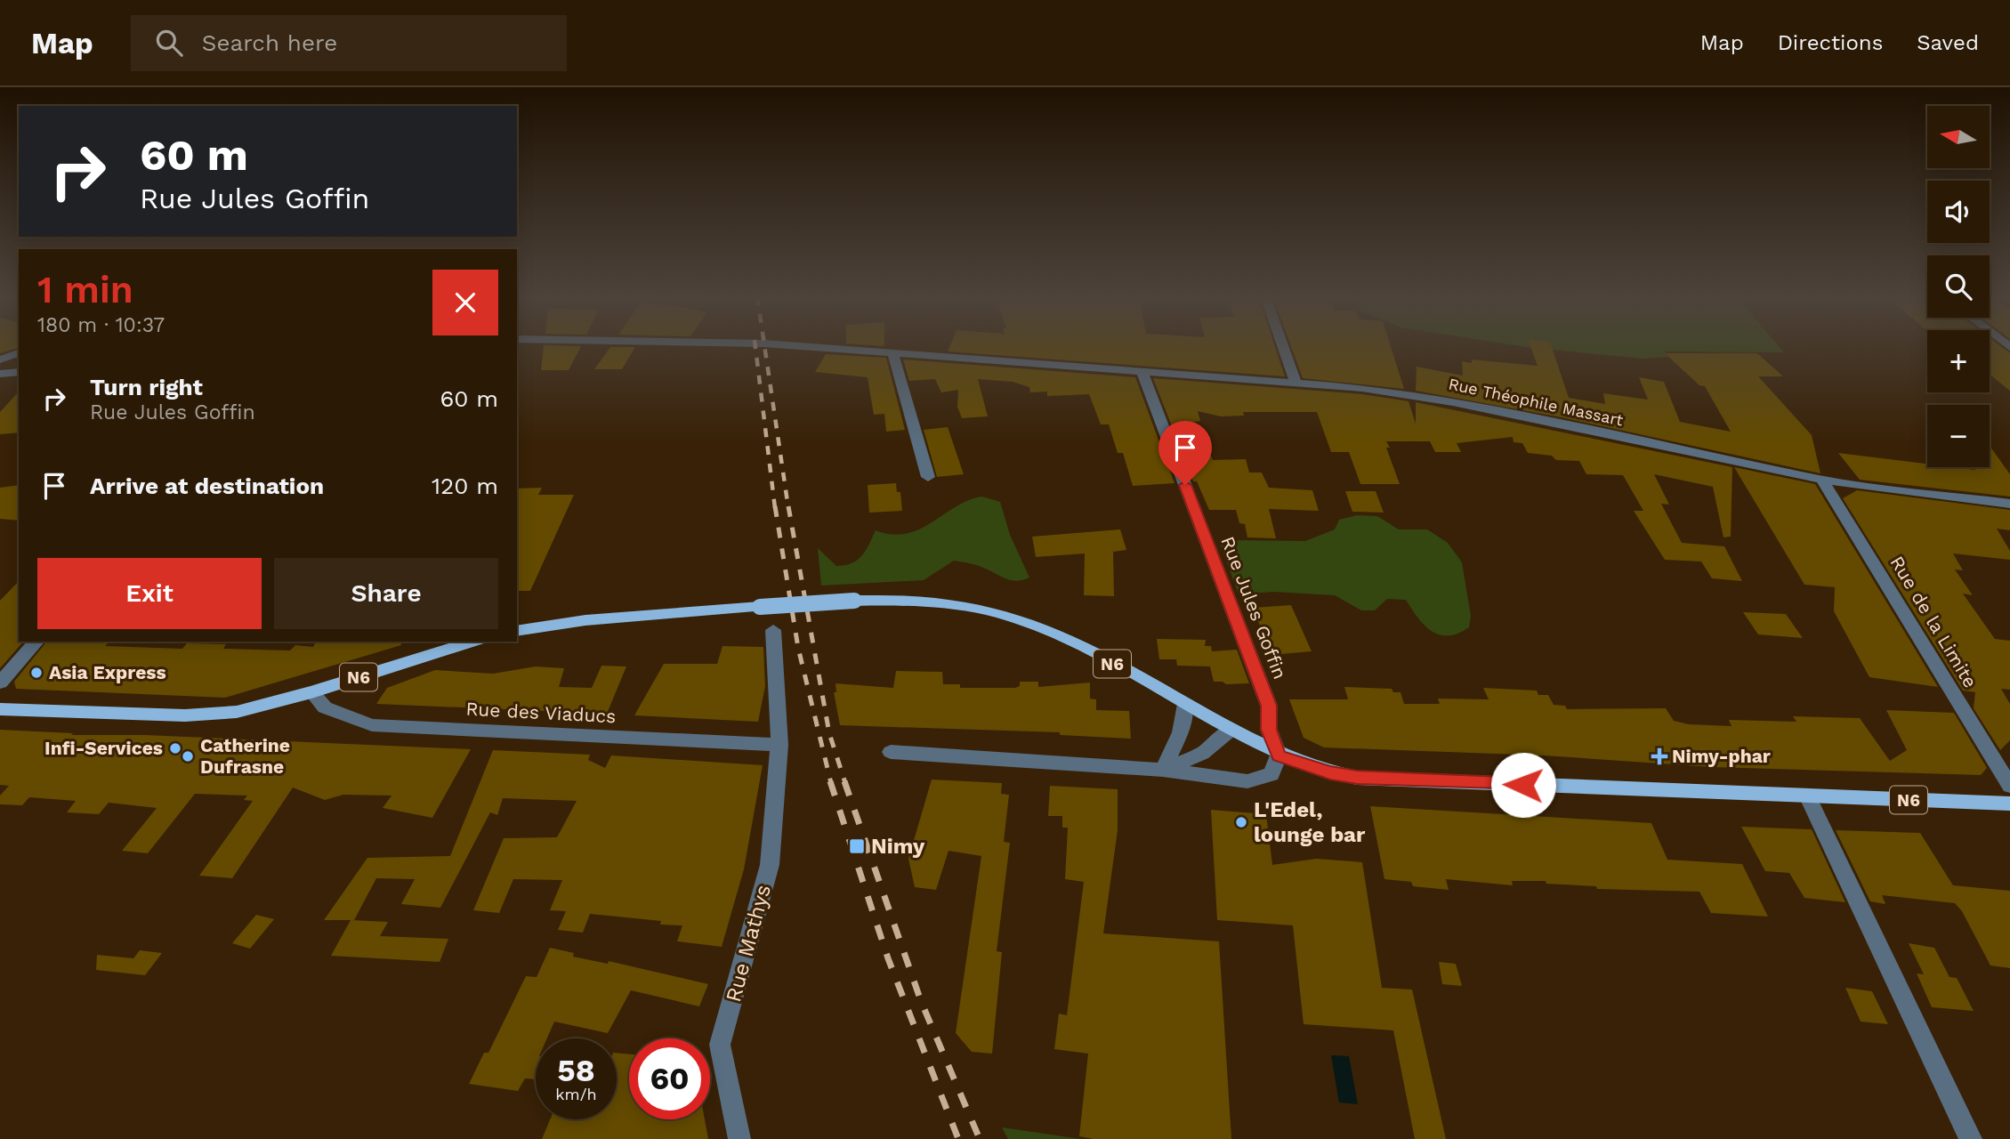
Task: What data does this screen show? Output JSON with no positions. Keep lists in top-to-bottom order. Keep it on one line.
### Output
{"streets":{"main road":["N6"],"street":["Rue Théophile Massart","Rue Jules Goffin","Rue de la Limite","Rue des Viaducs","Rue Mathys"]},"crossings":[["Rue Théophile Massart","Rue Jules Goffin"],["Rue Théophile Massart","Rue de la Limite"],["Rue Jules Goffin","N6"],["N6","Rue des Viaducs"],["Rue des Viaducs","Rue Mathys"]],"places":{"other":["Asia Express","Infi-Services","Catherine Dufrasne","L'Edel, lounge bar"],"health":["Nimy-phar"],"transit":["Nimy"]},"north":"left","page":{"header":"Map","search":"Search here","nav":["Map","Directions","Saved"],"map_buttons":["+","−"],"turn":["60 m","Rue Jules Goffin"],"heading":["1 min","180 m · 10:37"],"list":[{"name":"Turn right","note":"Rue Jules Goffin","value":"60 m"},{"name":"Arrive at destination","value":"120 m"}],"buttons":["Exit","Share"],"speed":"58 km/h","limit":"60"}}
